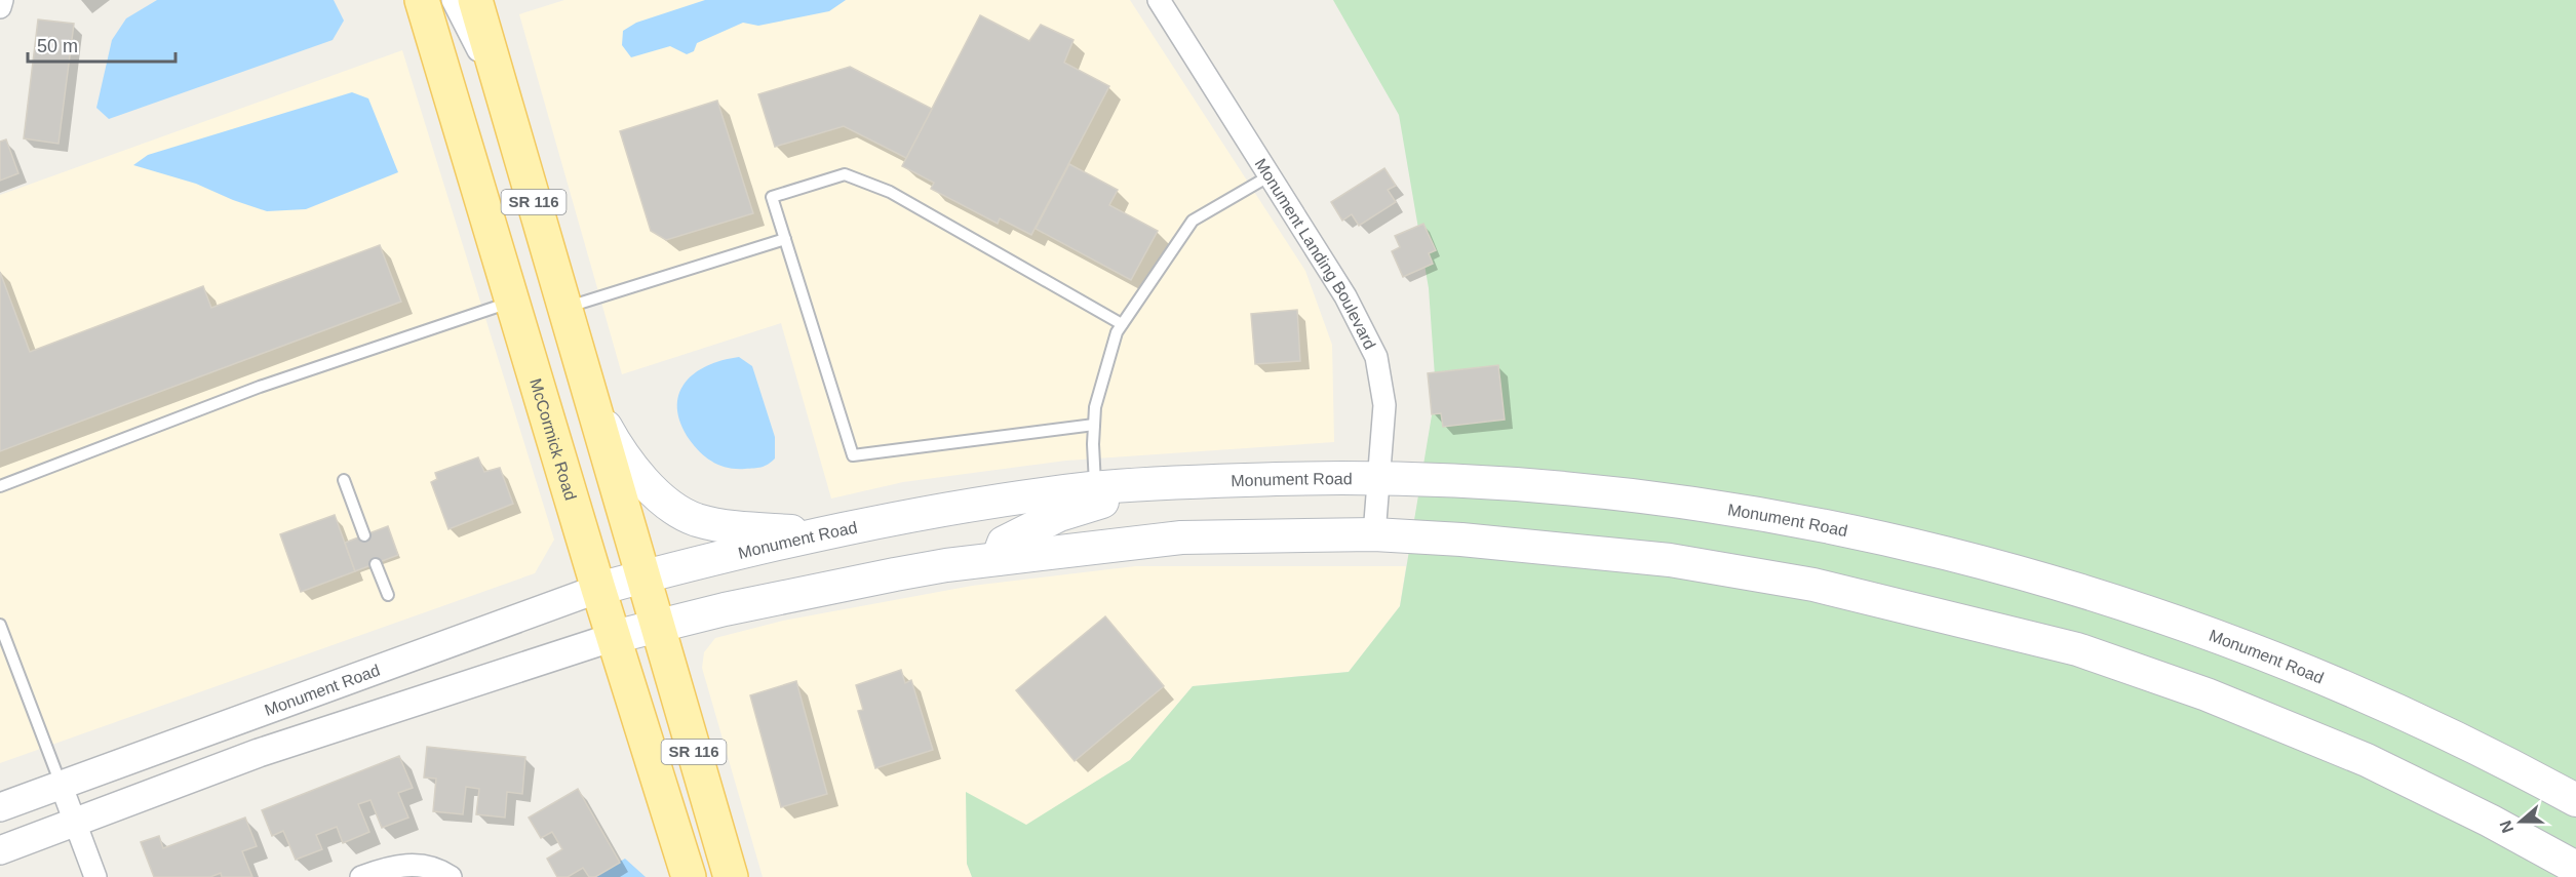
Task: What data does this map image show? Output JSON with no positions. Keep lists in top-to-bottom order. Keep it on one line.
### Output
{"streets":{"main road":["SR 116","McCormick Road","Monument Road"],"street":["Monument Landing Boulevard"]},"crossings":[["SR 116","Monument Road"],["Monument Landing Boulevard","Monument Road"],["McCormick Road","Monument Road"]],"scale_bar":"50 m","north":"left"}
